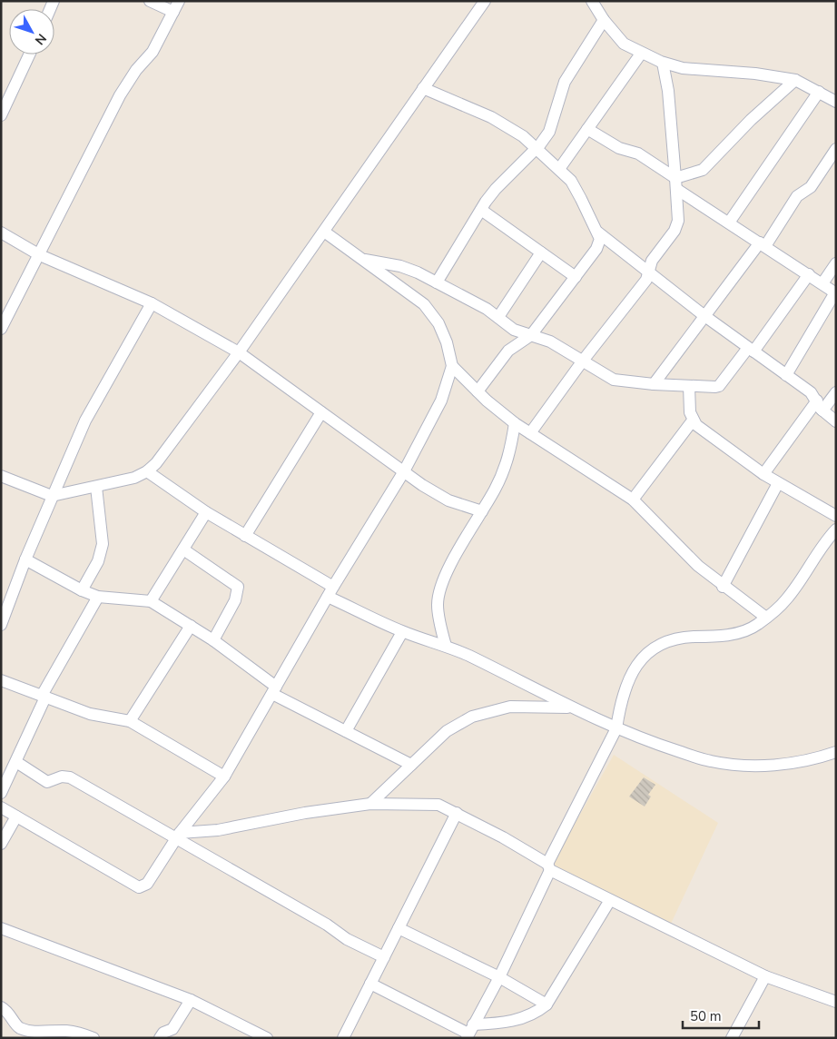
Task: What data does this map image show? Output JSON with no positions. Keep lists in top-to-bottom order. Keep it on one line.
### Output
{"scale_bar":"50 m","north":"bottom right"}
